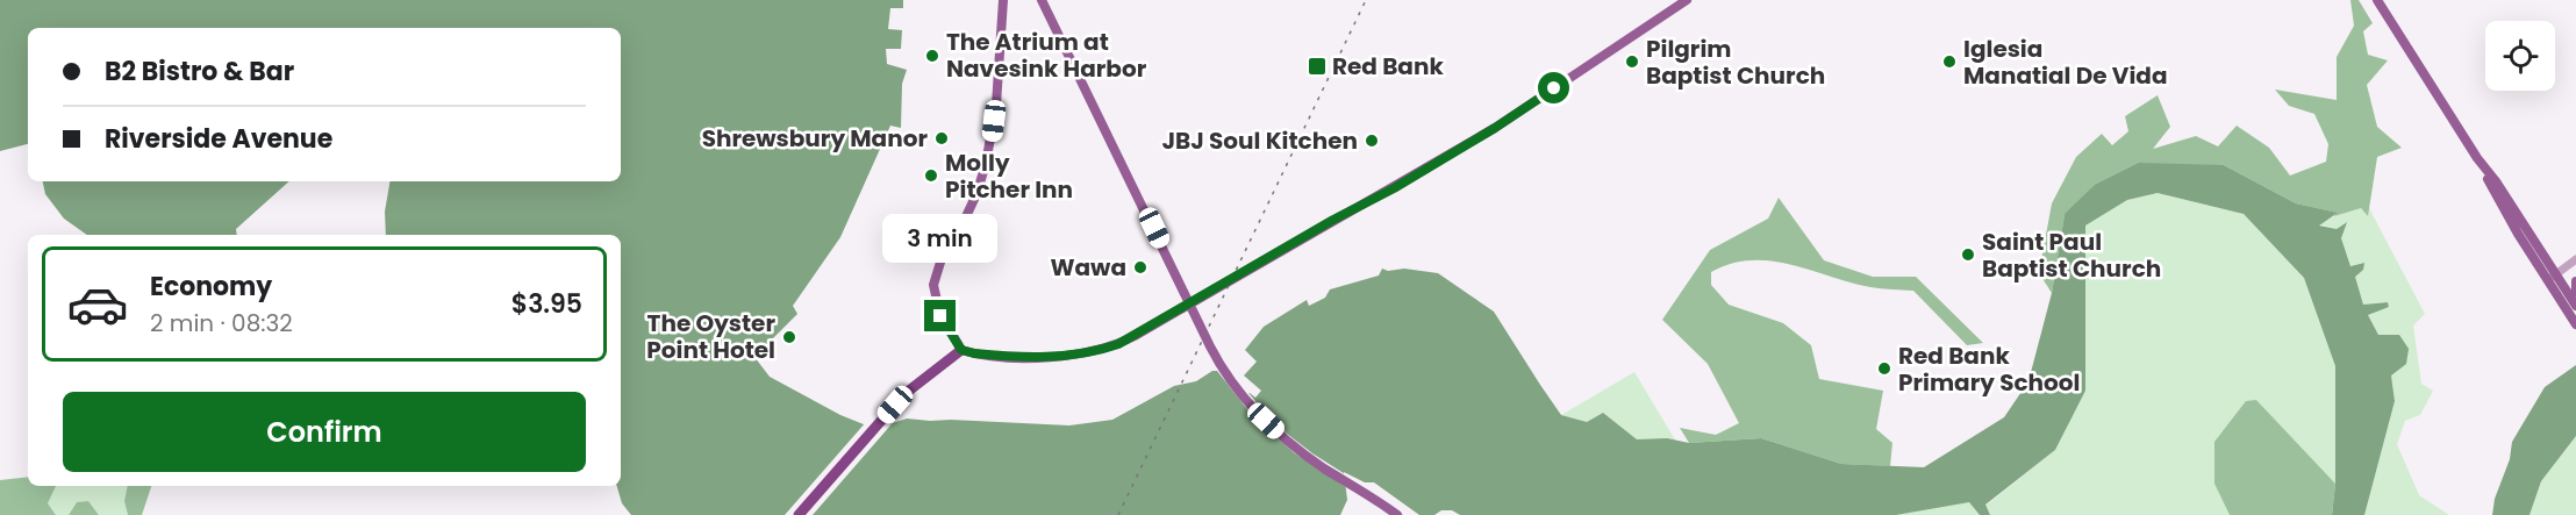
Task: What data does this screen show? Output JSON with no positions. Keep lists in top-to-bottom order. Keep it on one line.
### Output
{"places":{"other":["The Atrium at Navesink Harbor","Pilgrim Baptist Church","Iglesia Manatial De Vida","Shrewsbury Manor","JBJ Soul Kitchen","Molly Pitcher Inn","Saint Paul Baptist Church","Wawa","The Oyster Point Hotel","Red Bank Primary School"],"transit":["Red Bank"]},"page":{"banner":["B2 Bistro & Bar","Riverside Avenue"],"bubble":"3 min","list":[{"name":"Economy","note":"2 min · 08:32","value":"$3.95"}],"buttons":"Confirm"}}
